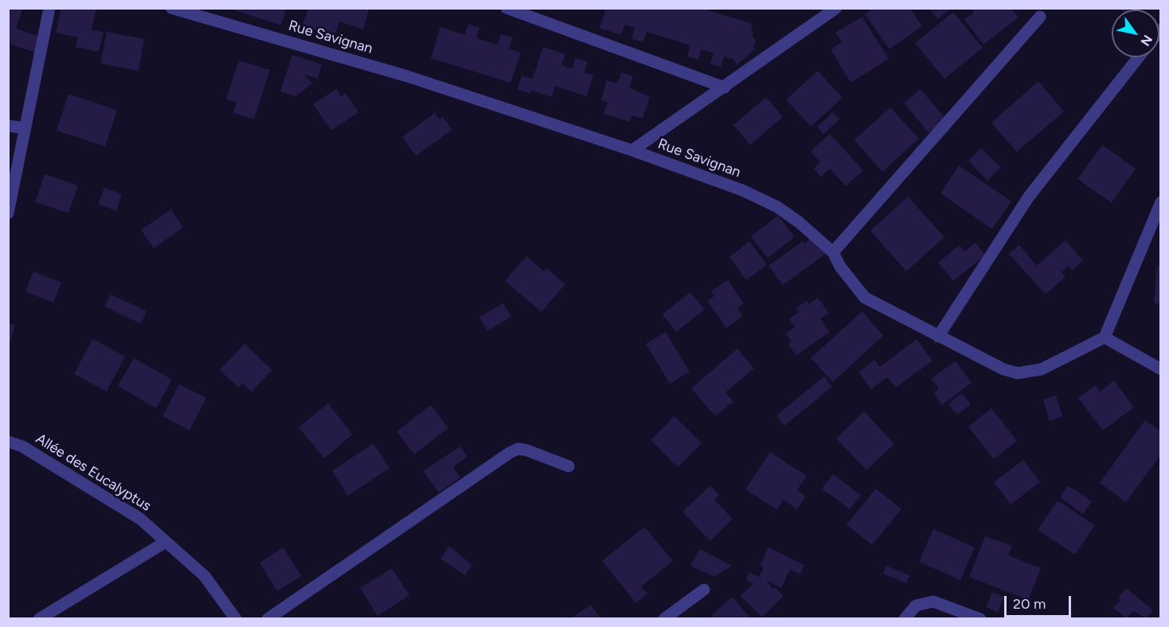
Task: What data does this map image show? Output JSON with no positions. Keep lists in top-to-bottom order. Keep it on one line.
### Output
{"streets":{"street":["Rue Savignan","Allée des Eucalyptus"]},"scale_bar":"20 m","north":"bottom right"}
